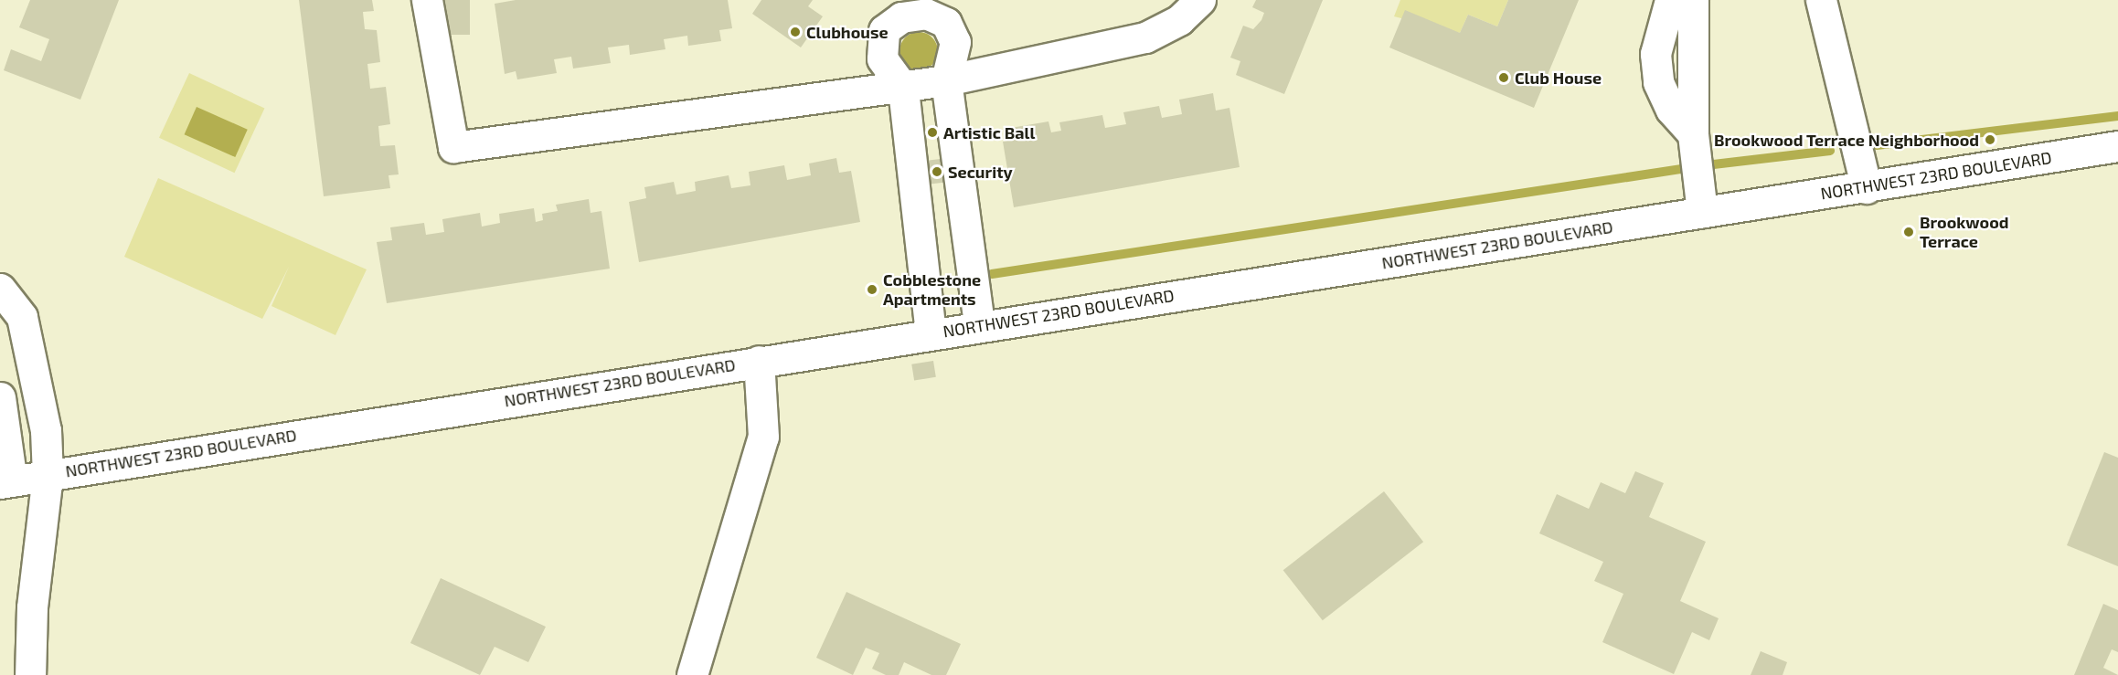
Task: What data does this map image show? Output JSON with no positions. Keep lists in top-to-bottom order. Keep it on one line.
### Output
{"streets":{"street":["NORTHWEST 23RD BOULEVARD"]},"places":["Clubhouse","Club House","Artistic Ball","Brookwood Terrace Neighborhood","Security","Brookwood Terrace","Cobblestone Apartments"]}
